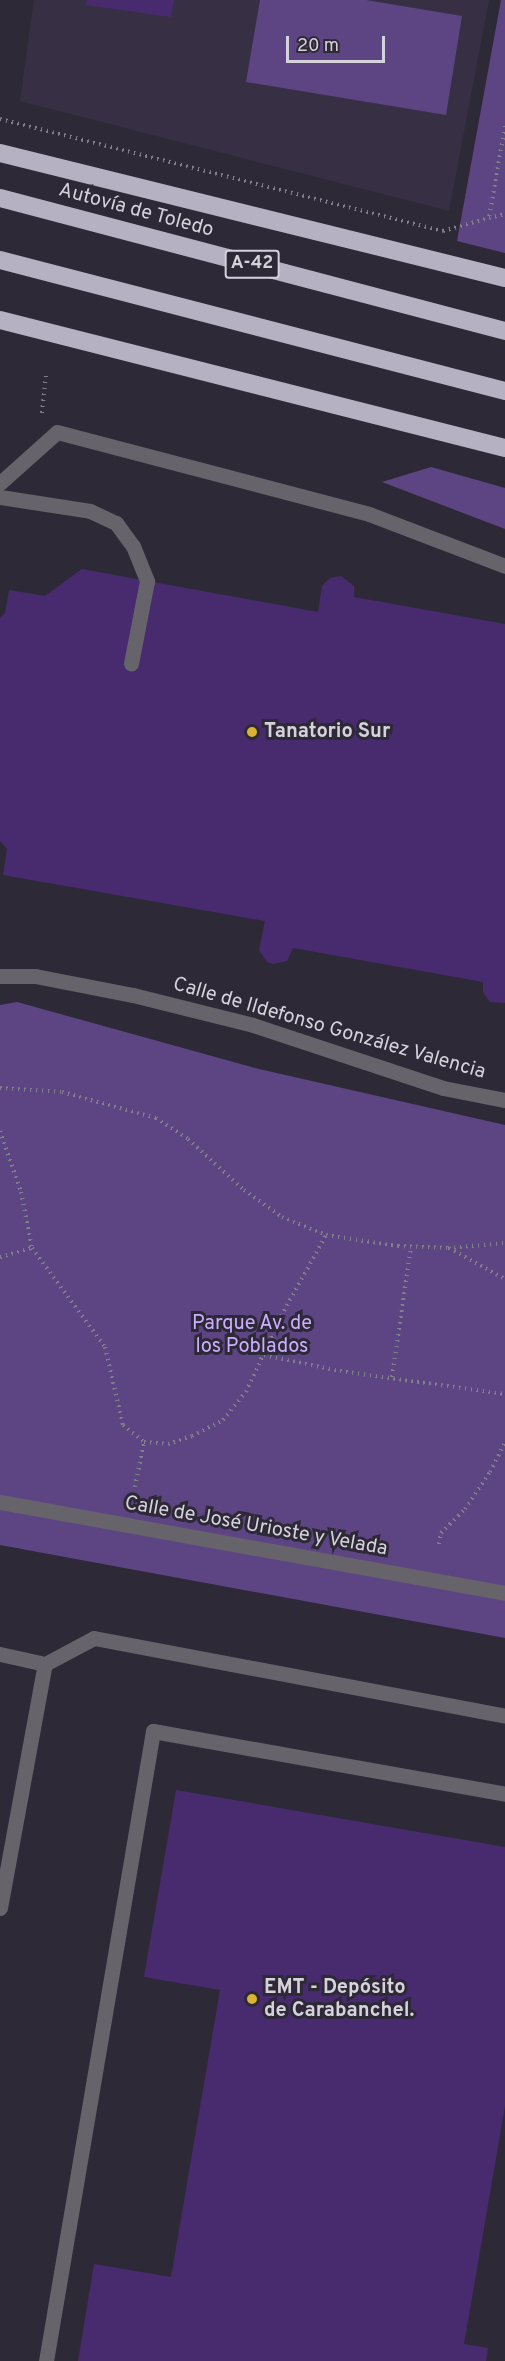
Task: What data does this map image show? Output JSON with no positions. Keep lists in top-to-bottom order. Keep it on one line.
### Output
{"streets":{"highway":["Autovía de Toledo","A-42"],"street":["Calle de Ildefonso González Valencia","Calle de José Urioste y Velada"]},"parks":["Parque Av. de los Poblados"],"places":["Tanatorio Sur","EMT - Depósito de Carabanchel."],"scale_bar":"20 m"}
